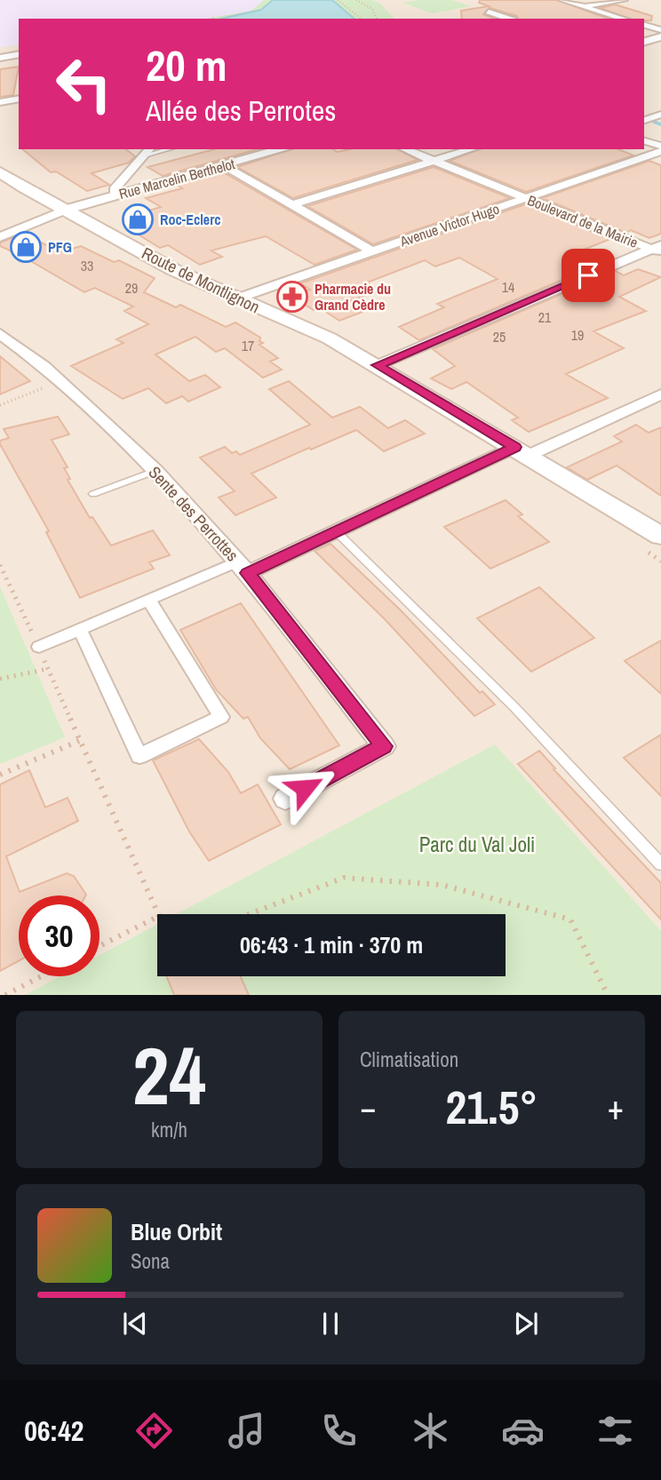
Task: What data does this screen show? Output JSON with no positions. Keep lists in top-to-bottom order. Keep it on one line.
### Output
{"streets":{"main road":["Route de Montlignon"],"street":["Rue Marcelin Berthelot","Boulevard de la Mairie","Avenue Victor Hugo","Sente des Perrottes"]},"crossings":[["Rue Marcelin Berthelot","Route de Montlignon"],["Boulevard de la Mairie","Avenue Victor Hugo"],["Avenue Victor Hugo","Route de Montlignon"],["Route de Montlignon","Sente des Perrottes"]],"parks":["Parc du Val Joli"],"places":{"shop":["Roc-Eclerc","PFG"],"pharmacy":["Pharmacie du Grand Cèdre"]},"house_numbers":["33","14","29","21","19","25","17"],"page":{"turn":["20 m","Allée des Perrotes"],"limit":"30","trip":"06:43 · 1 min · 370 m","tile":[["24","km/h"],"Climatisation"],"heat":["−","21.5°","+"],"song":["Blue Orbit","Sona"],"tabs":"06:42"}}
